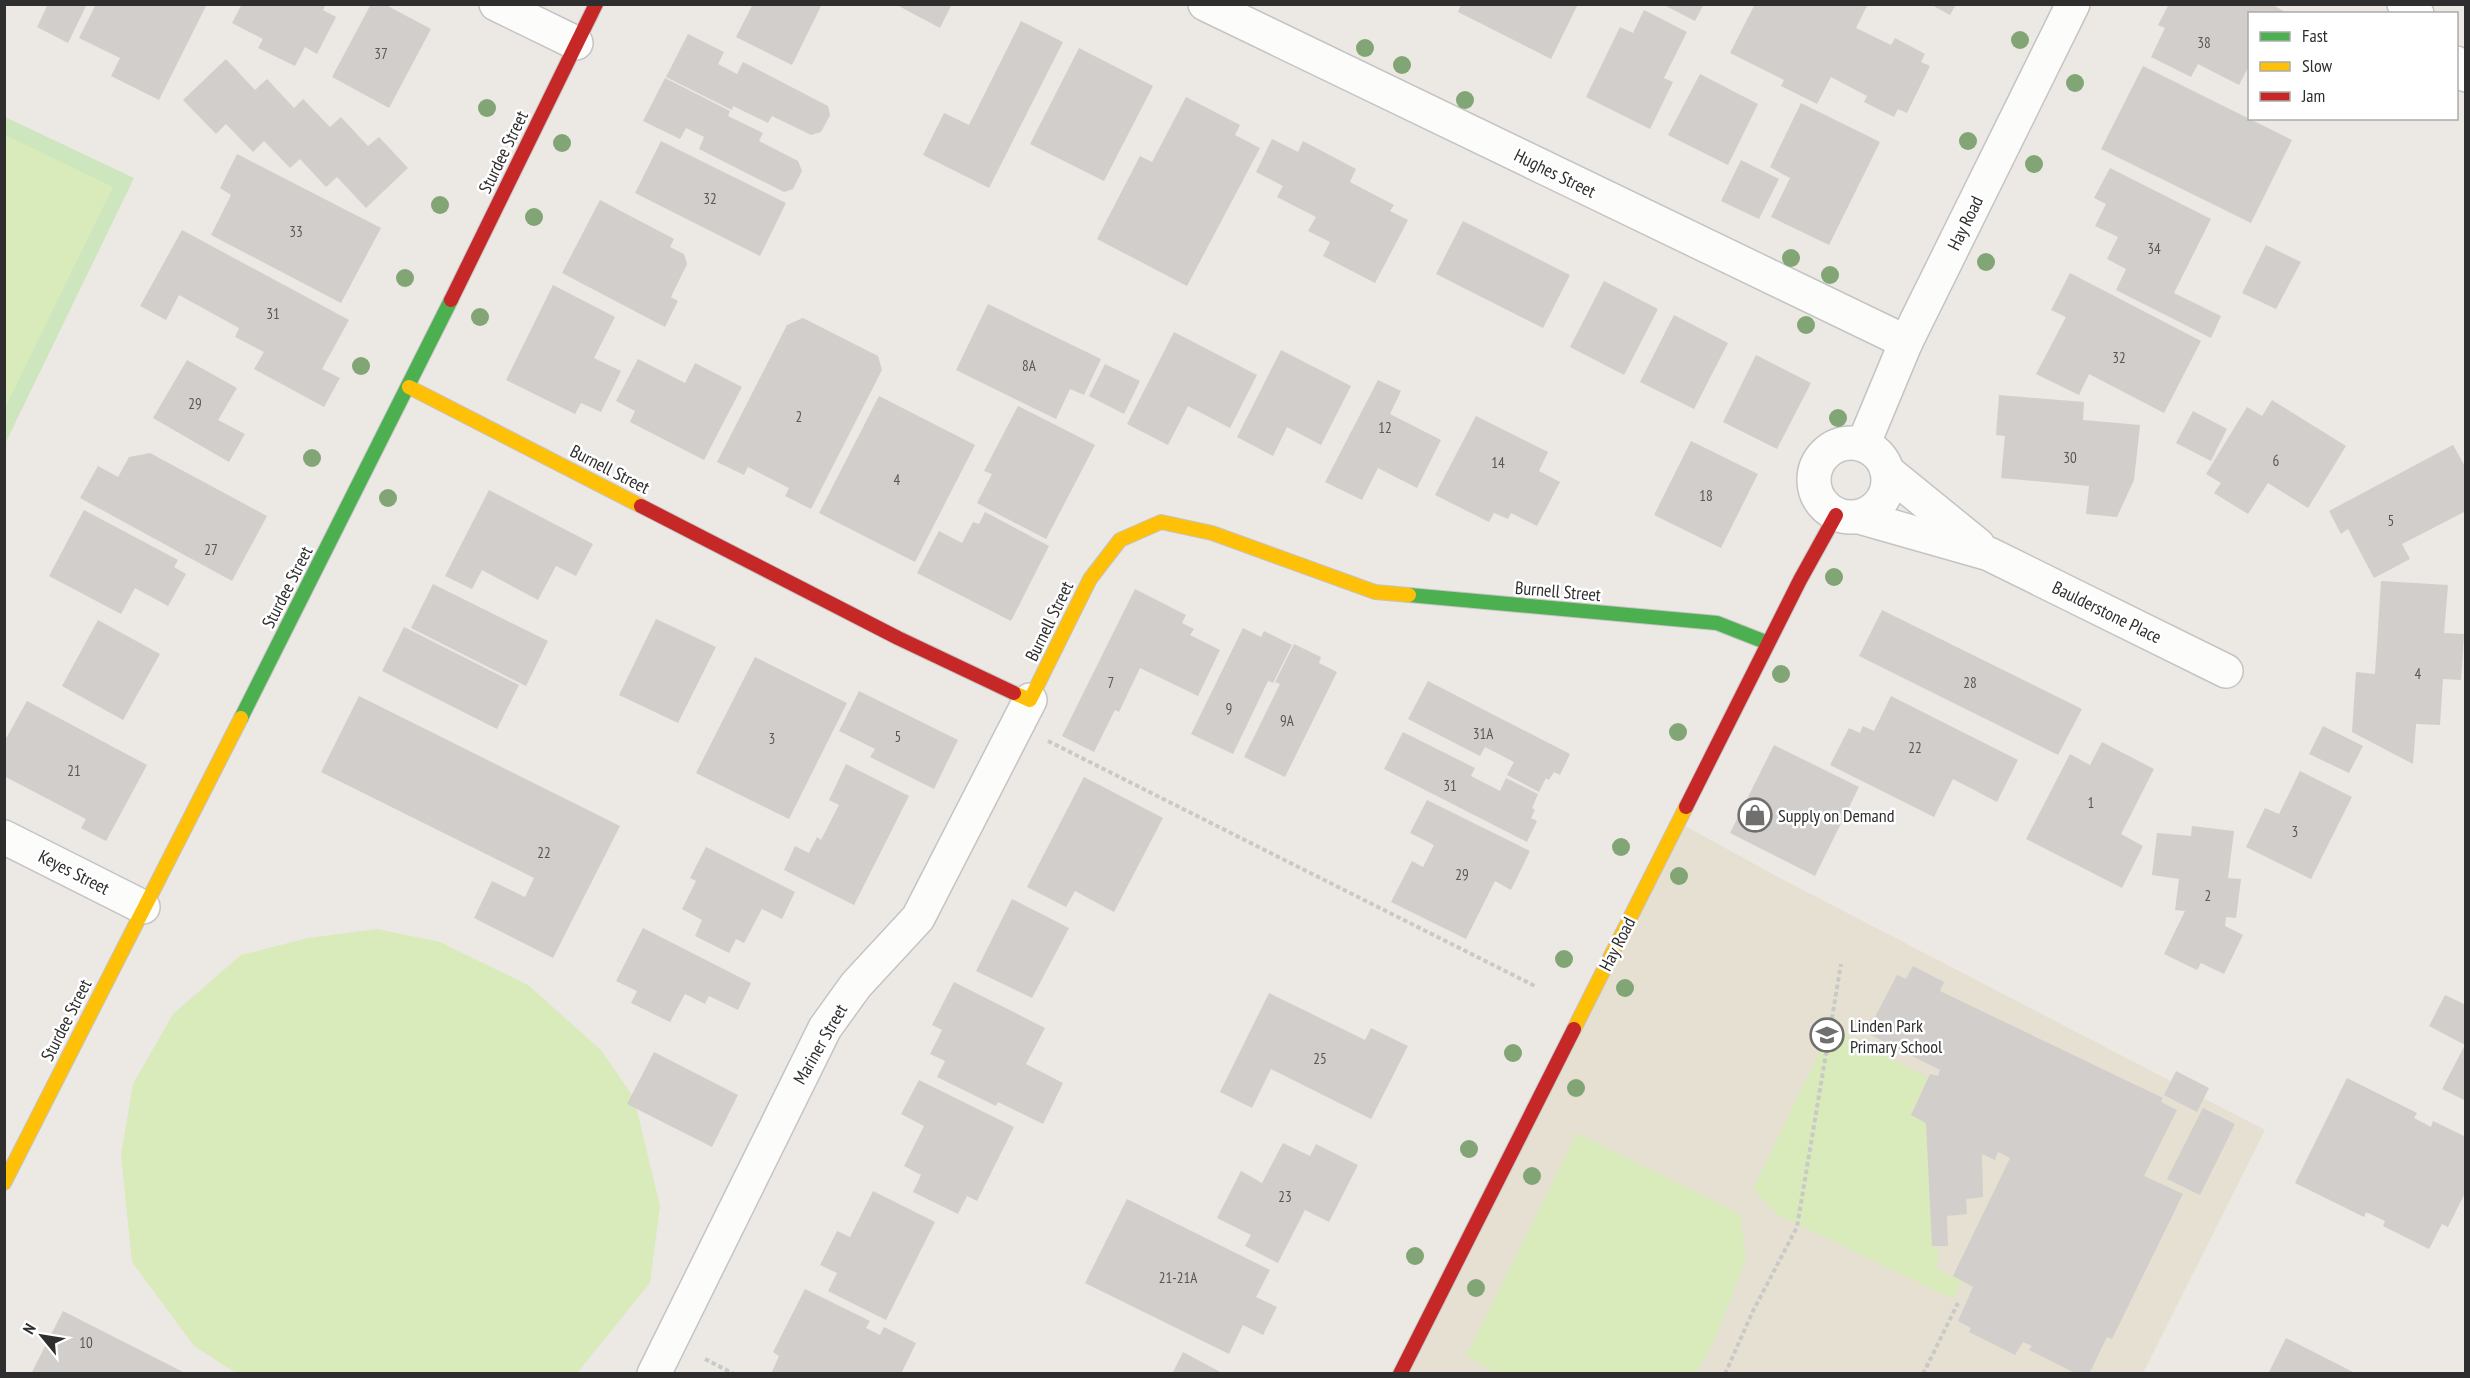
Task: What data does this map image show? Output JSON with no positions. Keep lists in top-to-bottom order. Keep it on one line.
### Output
{"streets":{"street":["Sturdee Street","Hughes Street","Hay Road","Burnell Street","Baulderstone Place","Keyes Street","Mariner Street"]},"crossings":[["Sturdee Street","Burnell Street"],["Sturdee Street","Keyes Street"],["Hughes Street","Hay Road"],["Hay Road","Burnell Street"],["Hay Road","Baulderstone Place"],["Burnell Street","Mariner Street"]],"places":{"shop":["Supply on Demand"],"school or university":["Linden Park Primary School"]},"house_numbers":["38","37","32","33","34","31","32","8A","29","2","12","30","6","14","4","18","5","27","4","7","28","9","9A","31A","5","3","22","21","31","1","3","22","29","2","25","23","21-21A","10"],"legend":["Fast","Slow","Jam"],"north":"top left"}
